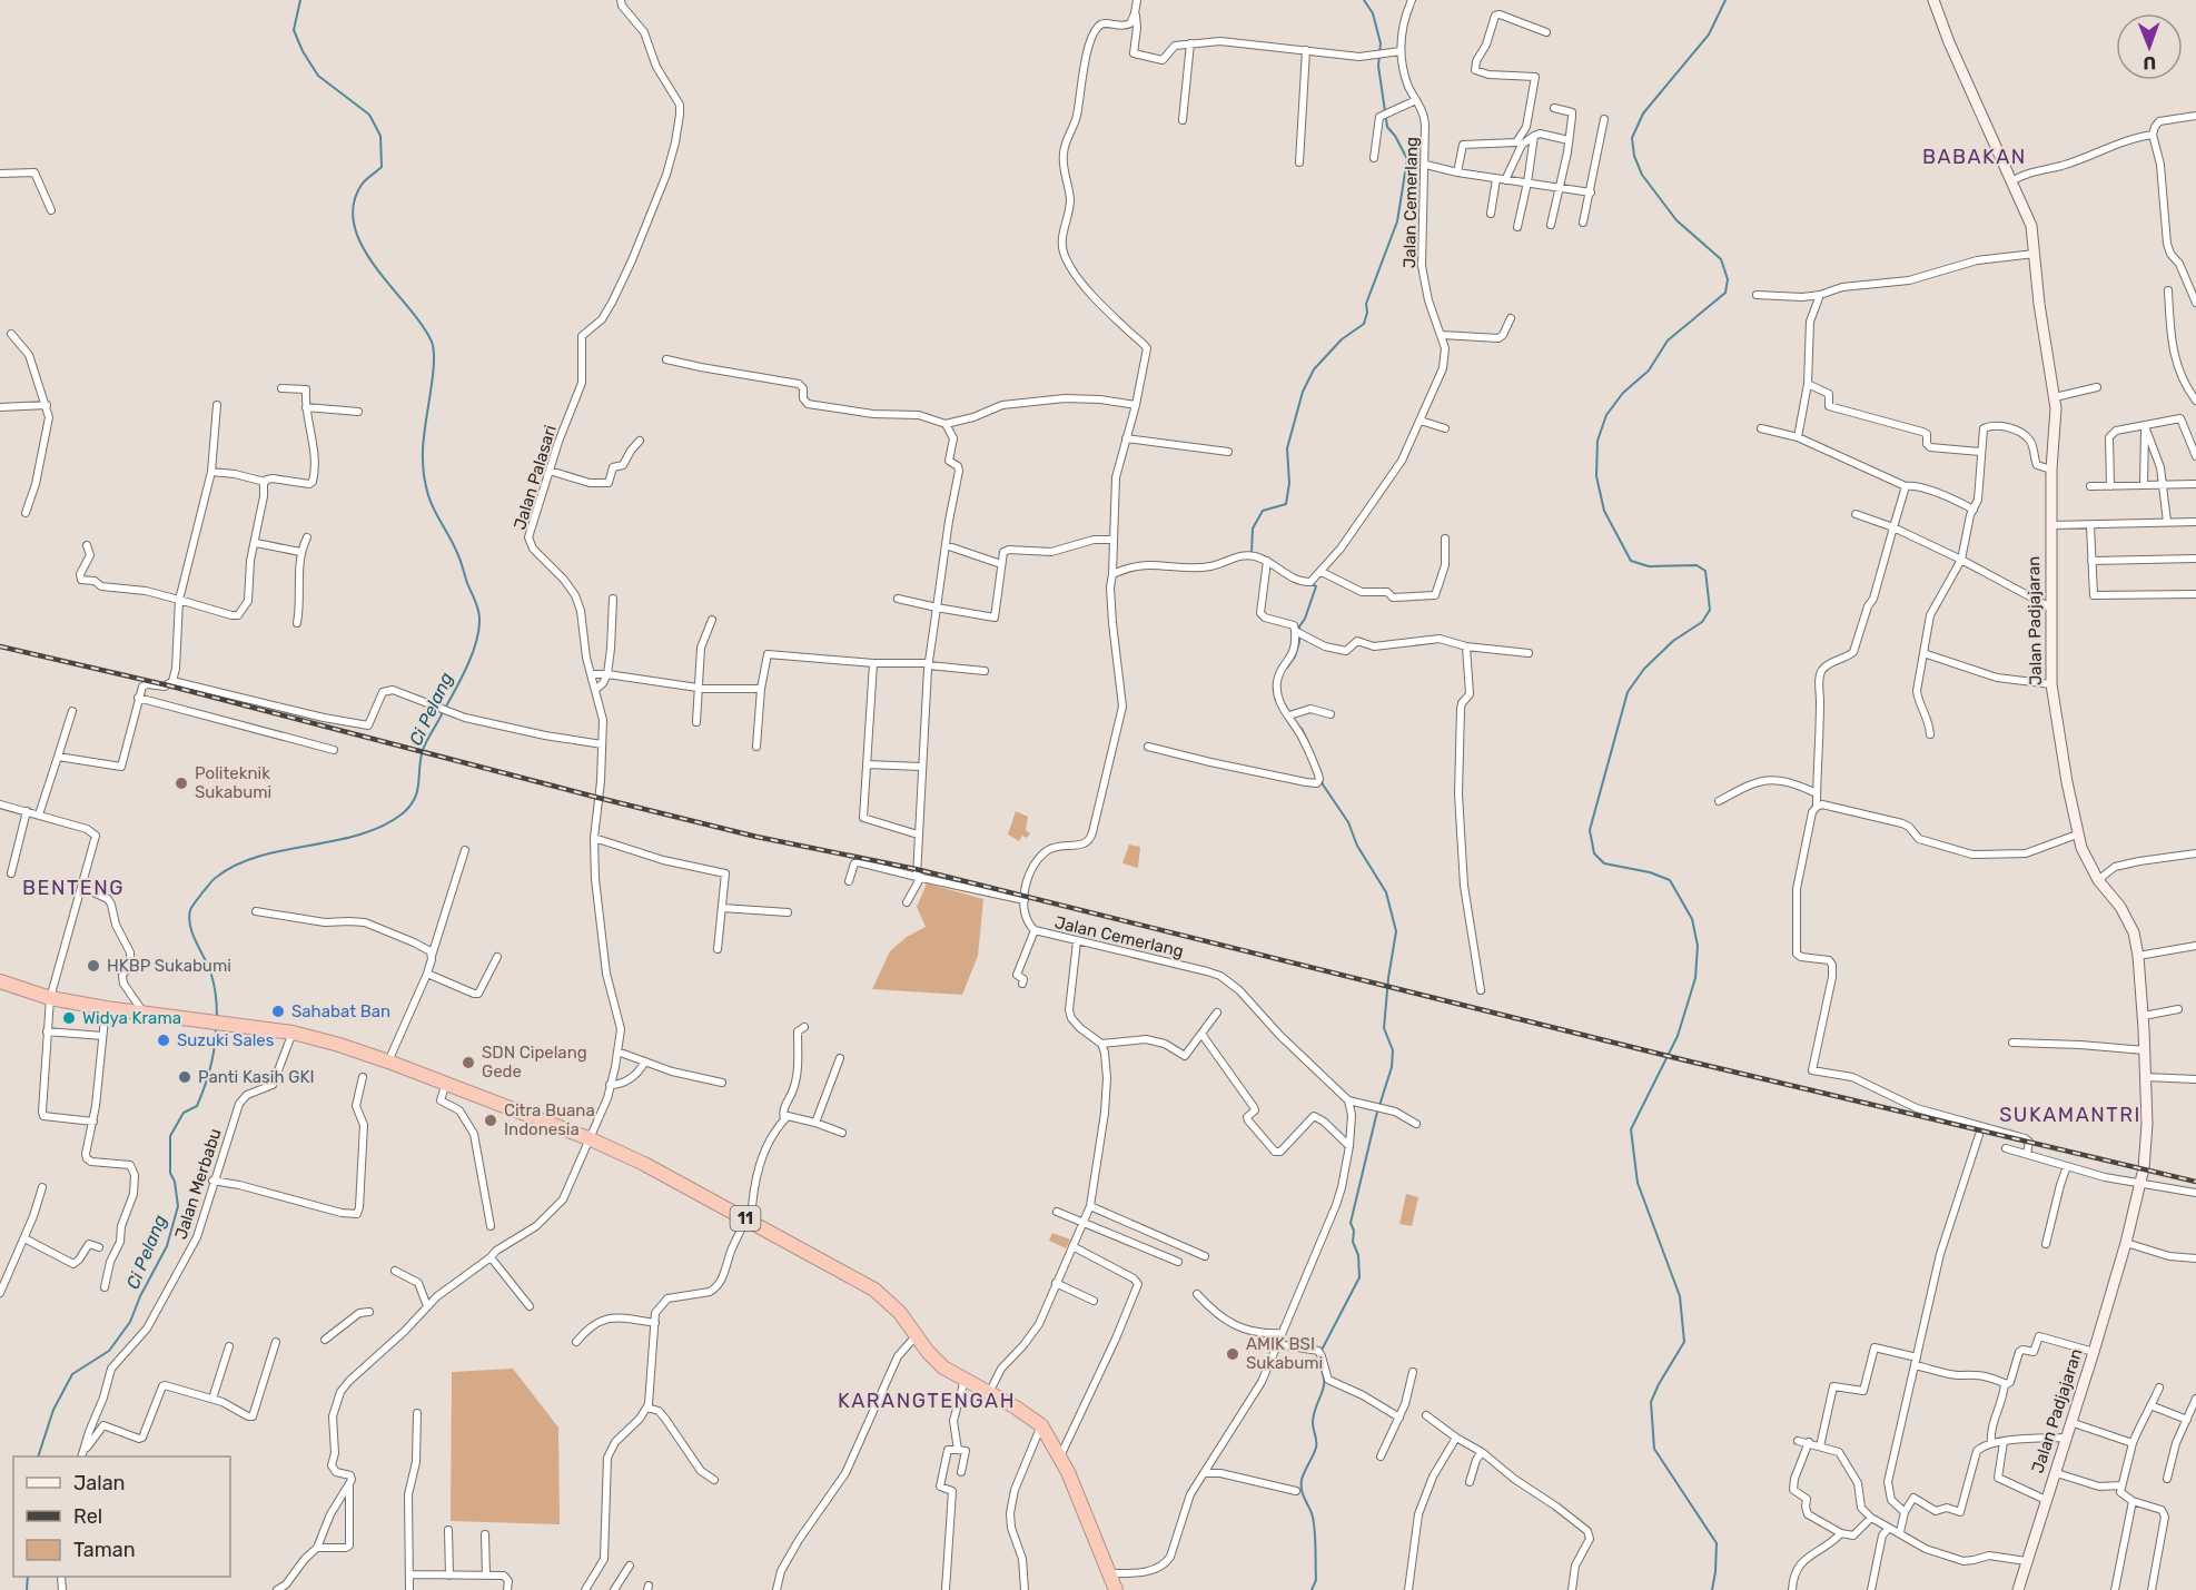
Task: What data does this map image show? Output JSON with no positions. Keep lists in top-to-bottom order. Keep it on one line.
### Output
{"streets":{"highway":["11"],"street":["Jalan Cemerlang","Jalan Palasari","Jalan Padjajaran","Jalan Merbabu"]},"crossings":[["Jalan Palasari","11"],["Jalan Merbabu","11"]],"districts":["BABAKAN","BENTENG","SUKAMANTRI","KARANGTENGAH"],"water":["Ci Pelang"],"places":["Politeknik Sukabumi","HKBP Sukabumi","Sahabat Ban","Widya Krama","Suzuki Sales","SDN Cipelang Gede","Panti Kasih GKI","Citra Buana Indonesia","AMIK BSI Sukabumi"],"legend":["Jalan","Rel","Taman"],"north":"bottom"}
